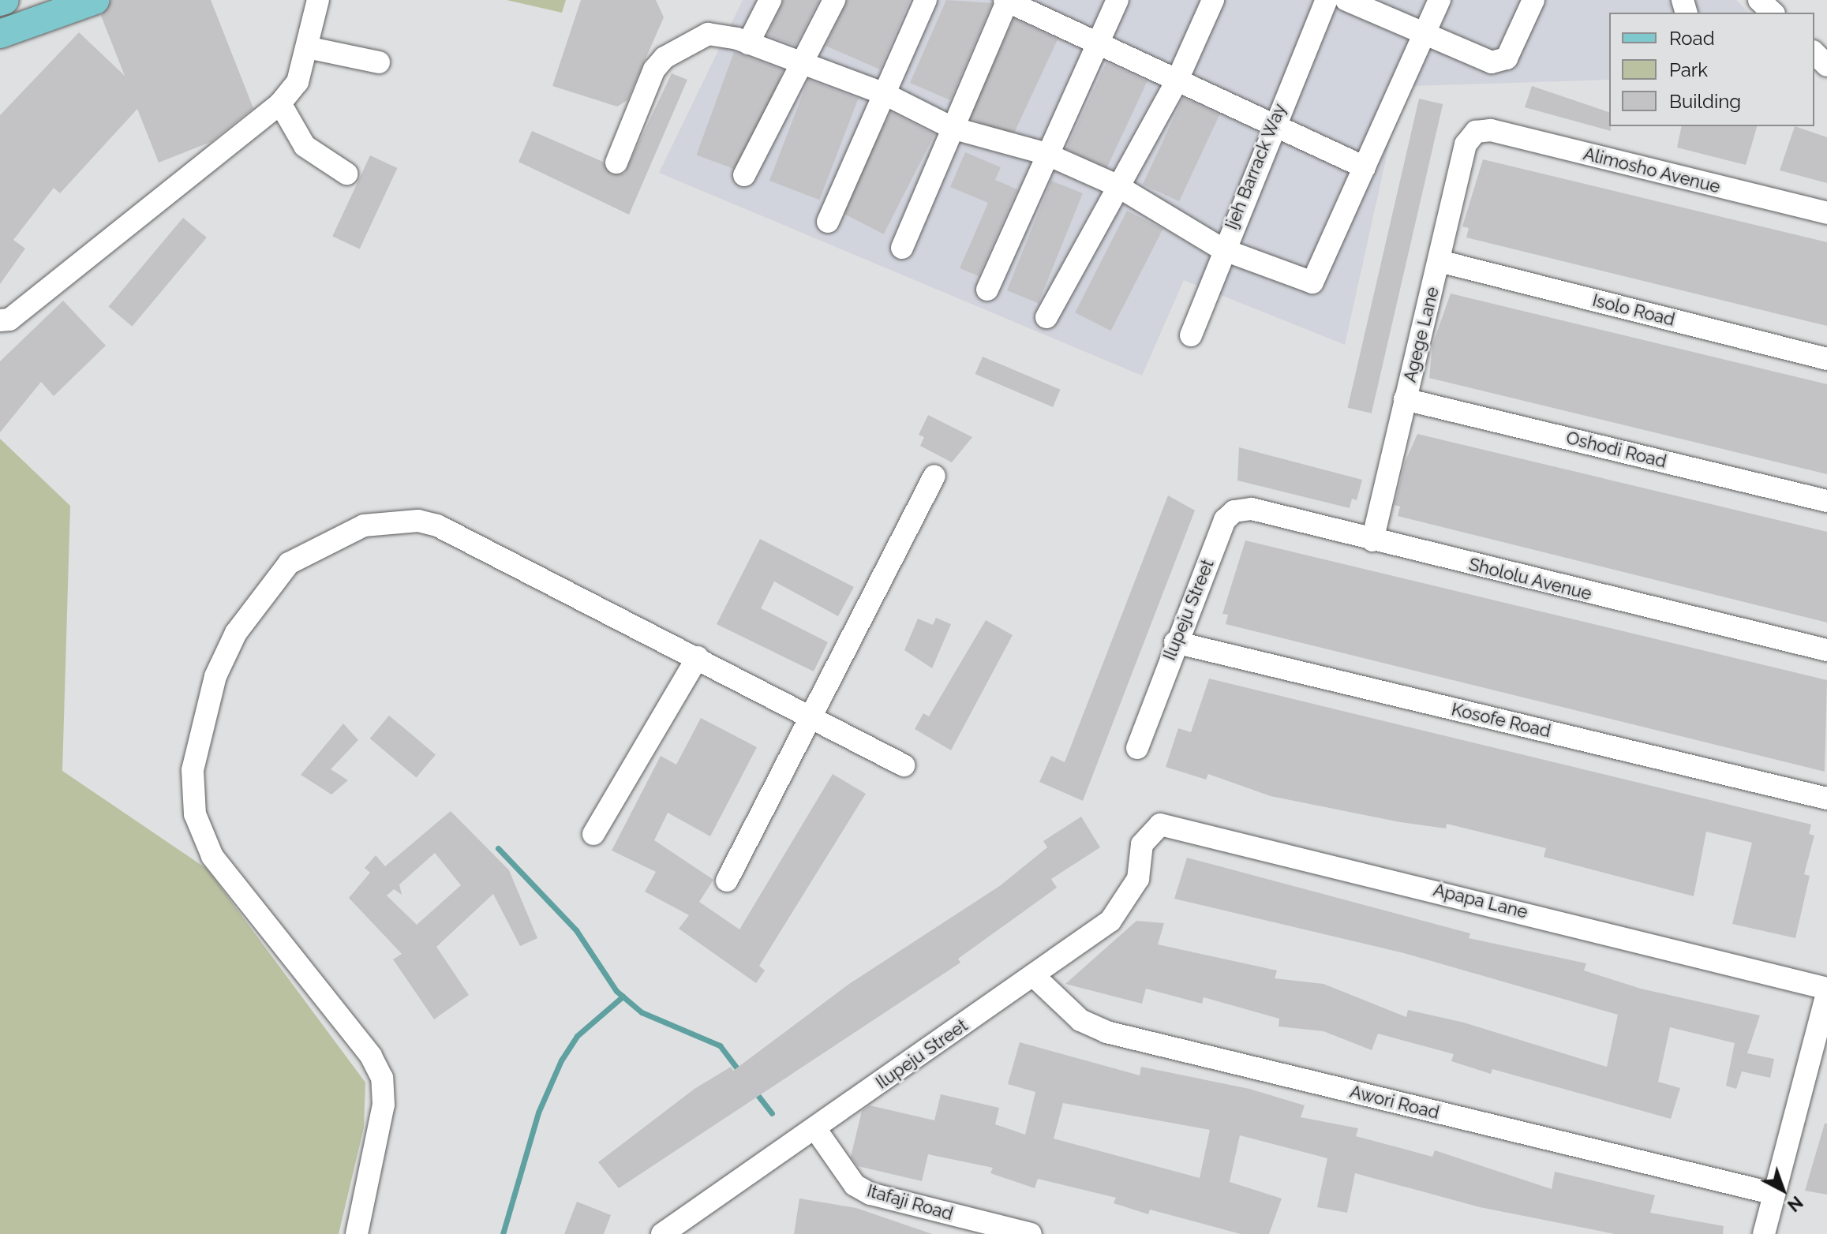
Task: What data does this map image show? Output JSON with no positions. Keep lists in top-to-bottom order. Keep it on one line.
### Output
{"streets":{"street":["Ijeh Barrack Way","Alimosho Avenue","Isolo Road","Agege Lane","Oshodi Road","Shololu Avenue","Ilupeju Street","Kosofe Road","Apapa Lane","Awori Road","Itafaji Road"]},"crossings":[["Alimosho Avenue","Agege Lane"],["Isolo Road","Agege Lane"],["Agege Lane","Oshodi Road"],["Agege Lane","Shololu Avenue"],["Shololu Avenue","Ilupeju Street"],["Ilupeju Street","Kosofe Road"],["Ilupeju Street","Apapa Lane"],["Ilupeju Street","Awori Road"],["Ilupeju Street","Itafaji Road"]],"legend":["Road","Park","Building"],"north":"bottom right"}
